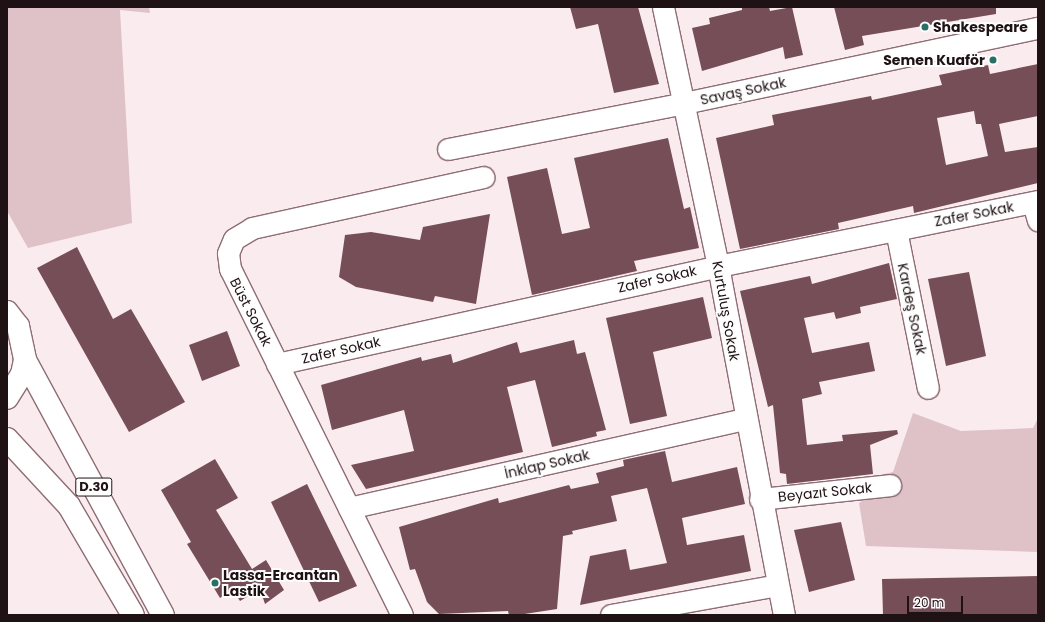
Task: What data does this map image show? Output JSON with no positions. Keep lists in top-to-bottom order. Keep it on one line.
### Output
{"streets":{"main road":["D.30"],"street":["Savaş Sokak","Zafer Sokak","Kardeş Sokak","Kurtuluş Sokak","Büst Sokak","İnklap Sokak","Beyazıt Sokak"]},"crossings":[["Savaş Sokak","Kurtuluş Sokak"],["Savaş Sokak","Büst Sokak"],["Zafer Sokak","Kardeş Sokak"],["Zafer Sokak","Kurtuluş Sokak"],["Zafer Sokak","Büst Sokak"],["Kurtuluş Sokak","İnklap Sokak"],["Kurtuluş Sokak","Beyazıt Sokak"],["Büst Sokak","İnklap Sokak"]],"places":["Shakespeare","Semen Kuaför","Lassa-Ercantan Lastik"],"scale_bar":"20 m"}
